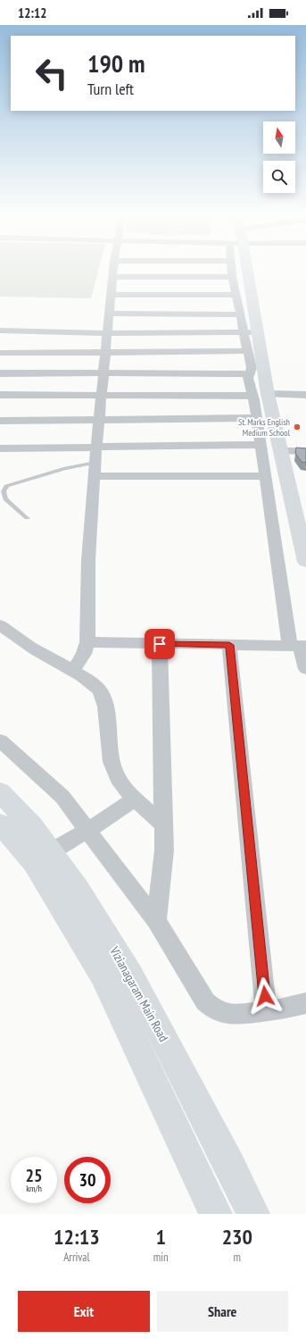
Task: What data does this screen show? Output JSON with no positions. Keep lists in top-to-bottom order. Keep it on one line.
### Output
{"streets":{"main road":["Vizianagaram Main Road"]},"places":["St. Marks English Medium School"],"north":"top","page":{"status":"12:12","turn":["190 m","Turn left"],"speed":"25 km/h","limit":"30","eta":["12:13","Arrival","1","min","230","m"],"buttons":["Exit","Share"]}}
